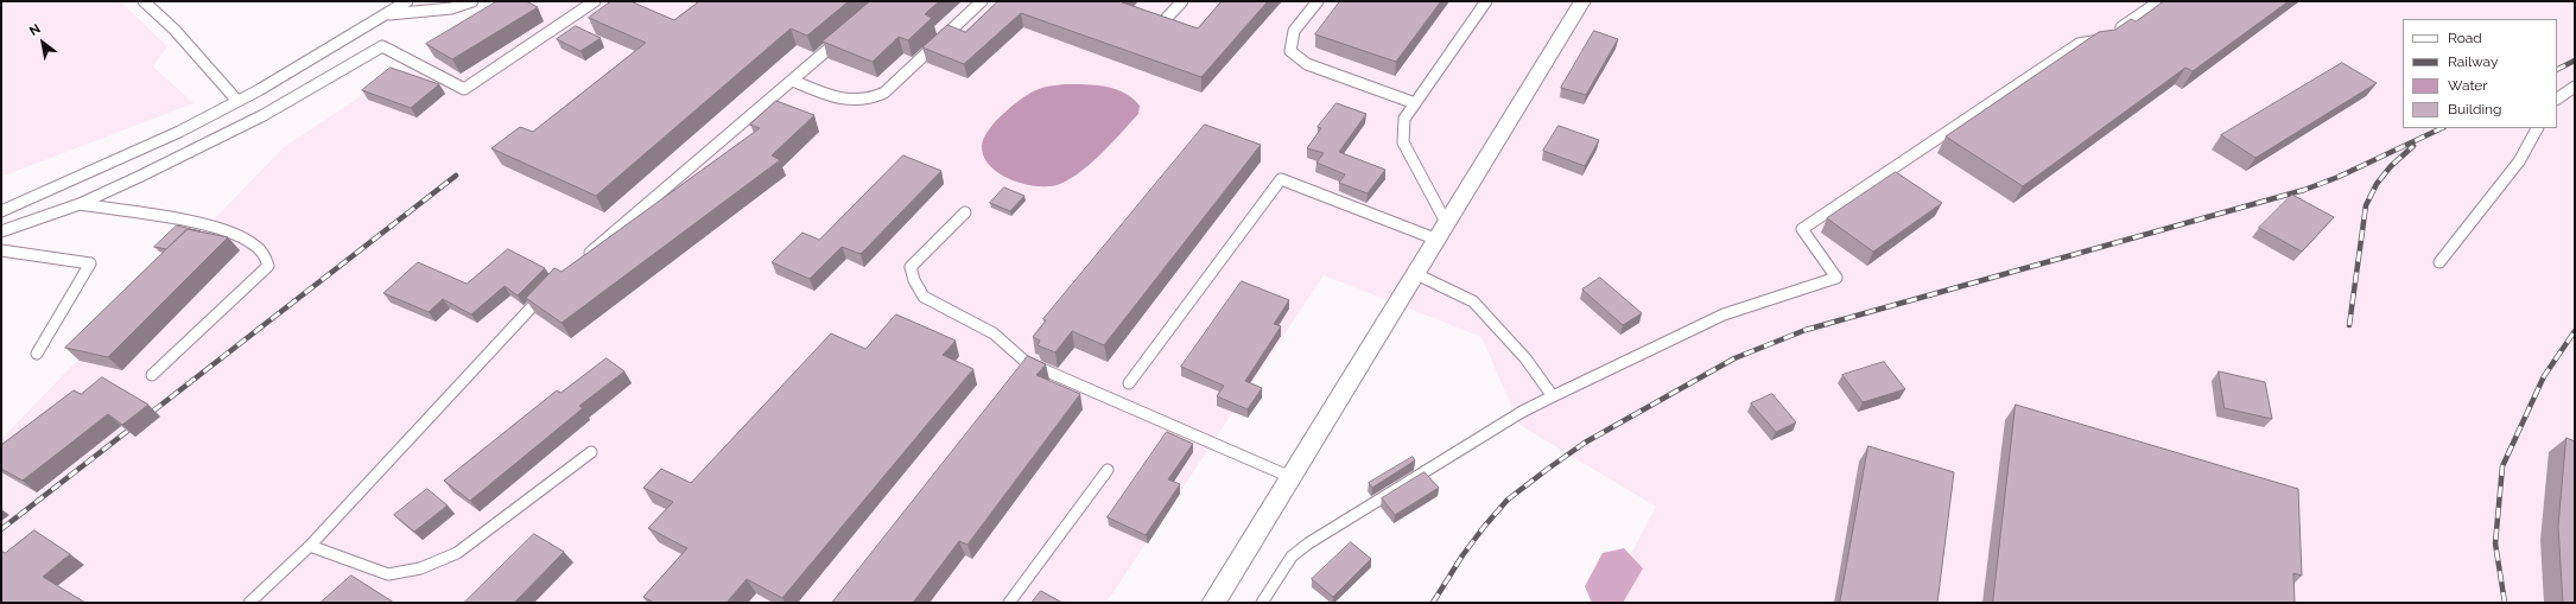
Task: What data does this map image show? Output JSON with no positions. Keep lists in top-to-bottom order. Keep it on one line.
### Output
{"legend":["Road","Railway","Water","Building"],"north":"top left"}
